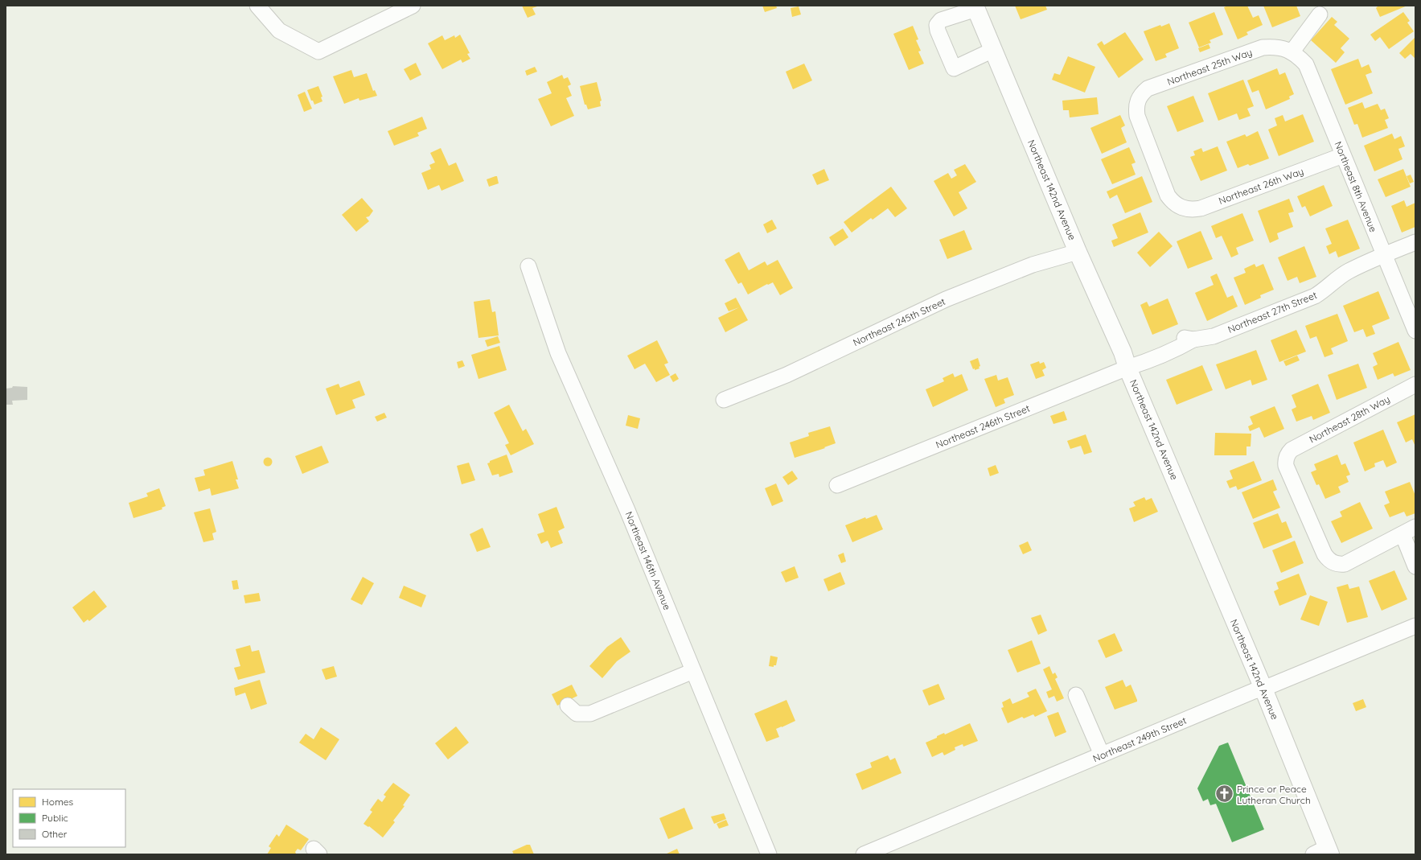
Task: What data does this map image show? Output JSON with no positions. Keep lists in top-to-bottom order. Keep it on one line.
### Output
{"streets":{"main road":["Northeast 142nd Avenue"],"street":["Northeast 25th Way","Northeast 26th Way","Northeast 8th Avenue","Northeast 27th Street","Northeast 245th Street","Northeast 28th Way","Northeast 246th Street","Northeast 146th Avenue","Northeast 249th Street"]},"crossings":[["Northeast 25th Way","Northeast 26th Way"],["Northeast 25th Way","Northeast 8th Avenue"],["Northeast 26th Way","Northeast 8th Avenue"],["Northeast 8th Avenue","Northeast 27th Street"],["Northeast 142nd Avenue","Northeast 27th Street"],["Northeast 142nd Avenue","Northeast 245th Street"],["Northeast 142nd Avenue","Northeast 246th Street"],["Northeast 142nd Avenue","Northeast 249th Street"],["Northeast 27th Street","Northeast 246th Street"]],"places":{"church":["Prince or Peace Lutheran Church"]},"legend":["Homes","Public","Other"]}
